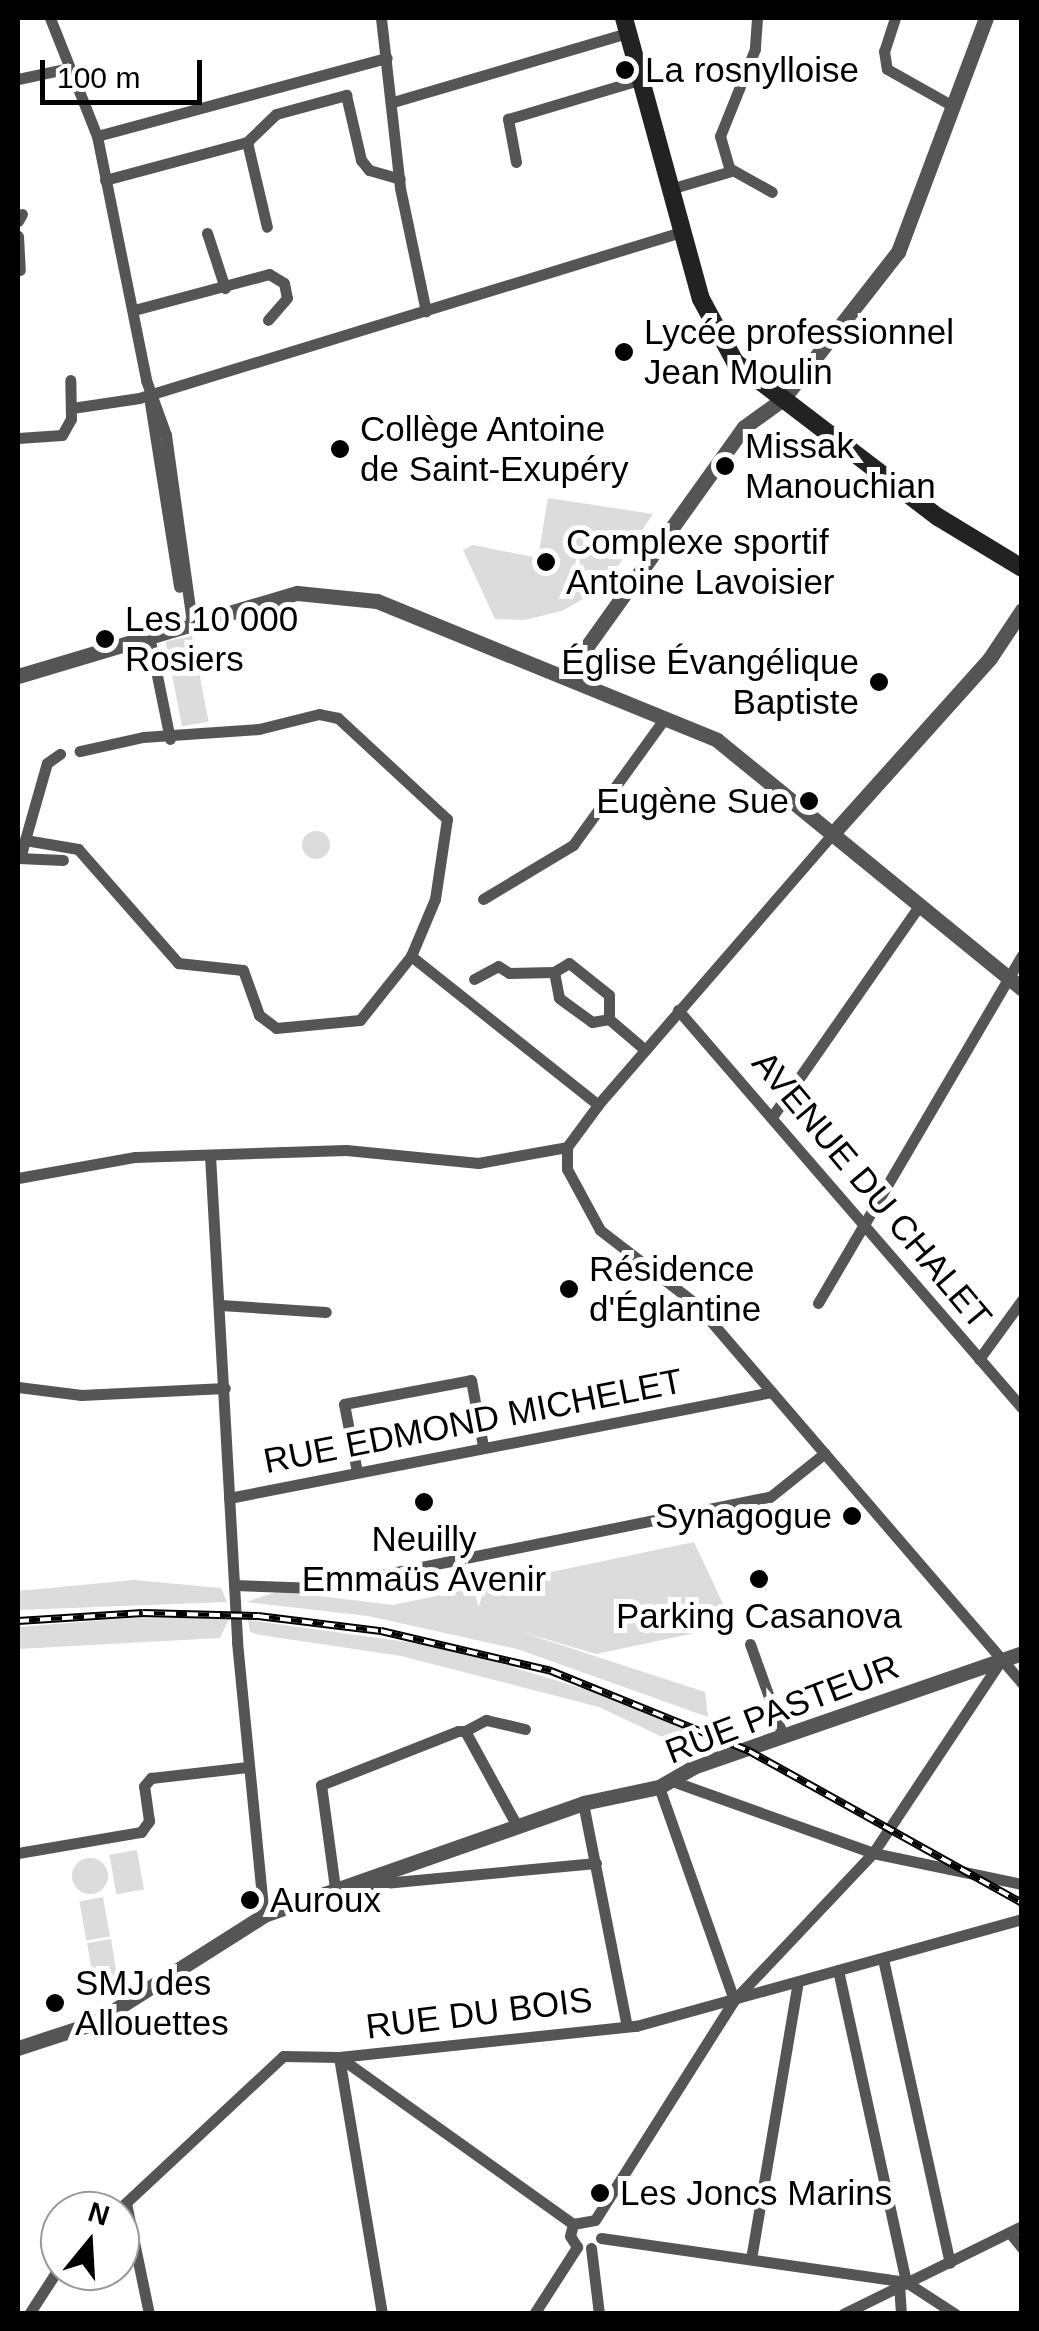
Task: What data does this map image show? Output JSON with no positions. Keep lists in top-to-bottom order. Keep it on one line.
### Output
{"streets":{"street":["AVENUE DU CHALET","RUE EDMOND MICHELET","RUE PASTEUR","RUE DU BOIS"]},"places":["La rosnylloise","Lycée professionnel Jean Moulin","Collège Antoine de Saint-Exupéry","Missak Manouchian","Complexe sportif Antoine Lavoisier","Les 10 000 Rosiers","Église Évangélique Baptiste","Eugène Sue","Résidence d'Églantine","Neuilly Emmaüs Avenir","Synagogue","Parking Casanova","Auroux","SMJ des Allouettes","Les Joncs Marins"],"scale_bar":"100 m","north":"top"}
